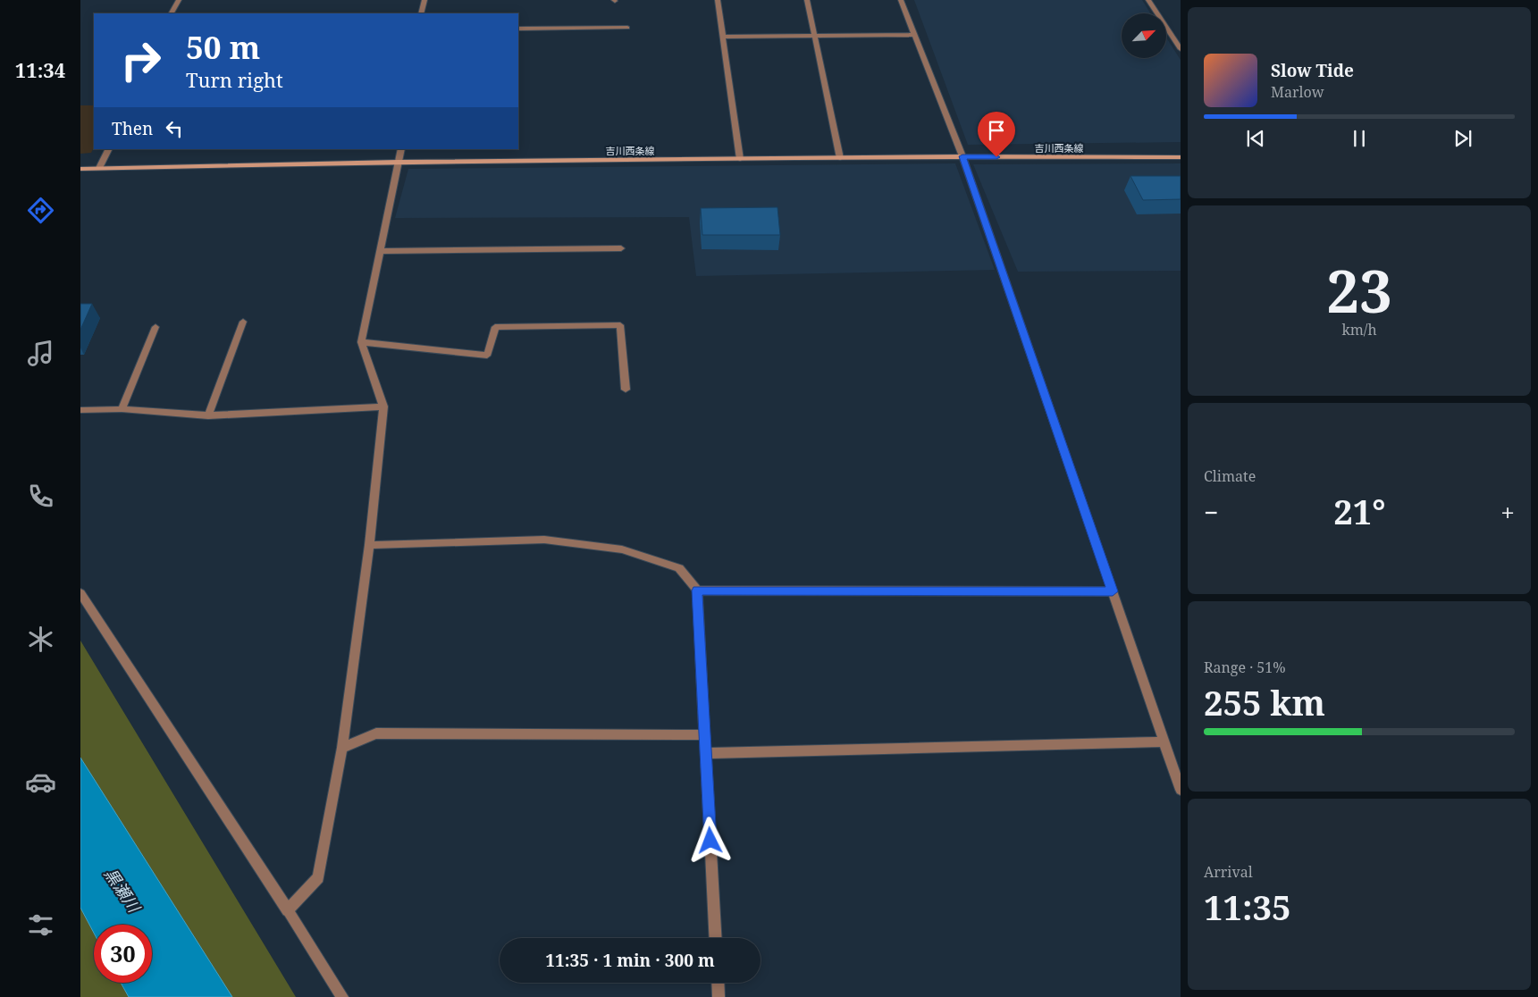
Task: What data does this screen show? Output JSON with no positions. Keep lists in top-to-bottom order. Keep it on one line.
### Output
{"streets":{"main road":["吉川西条線"]},"water":["黒瀬川"],"north":"top right","page":{"tabs":"11:34","turn":["50 m","Turn right"],"song":["Slow Tide","Marlow"],"then":"Then","tile":[["23","km/h"],"Climate",["Range · 51%","255 km"],["Arrival","11:35"]],"heat":["−","21°","+"],"limit":"30","trip":"11:35 · 1 min · 300 m"}}
